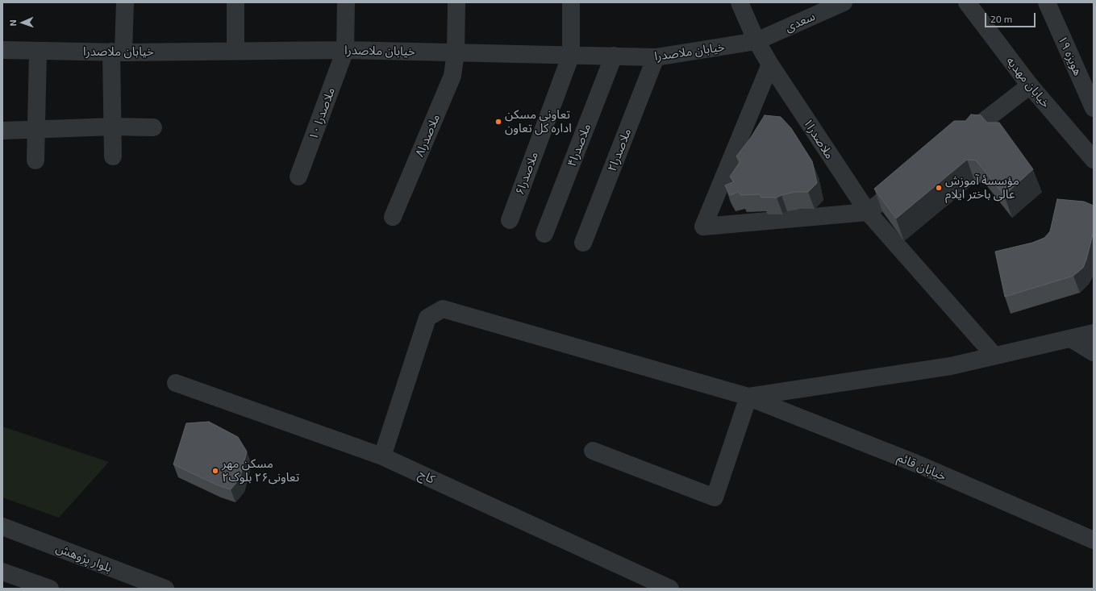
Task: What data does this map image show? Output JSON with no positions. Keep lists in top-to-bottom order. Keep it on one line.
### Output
{"streets":{"street":["سعدی","خیابان ملاصدرا","هویزه ۱۹","خیابان مهدیه","ملاصدرا ۱۰","ملاصدرا۸","ملاصدرا۱","ملاصدرا۴","ملاصدرا۲","ملاصدرا۶","خیابان قائم","کاج","بلوار پژوهش"]},"crossings":[["سعدی","خیابان ملاصدرا"],["سعدی","ملاصدرا۱"],["خیابان ملاصدرا","ملاصدرا ۱۰"],["خیابان ملاصدرا","ملاصدرا۸"],["خیابان ملاصدرا","ملاصدرا۱"],["خیابان ملاصدرا","ملاصدرا۴"],["خیابان ملاصدرا","ملاصدرا۲"],["خیابان ملاصدرا","ملاصدرا۶"],["خیابان قائم","کاج"]],"places":["تعاونی مسکن اداره کل تعاون","مؤسسهٔ آموزش عالی باختر ایلام","مسکن مهر تعاونی۲۶ بلوک۲"],"scale_bar":"20 m","north":"left"}
